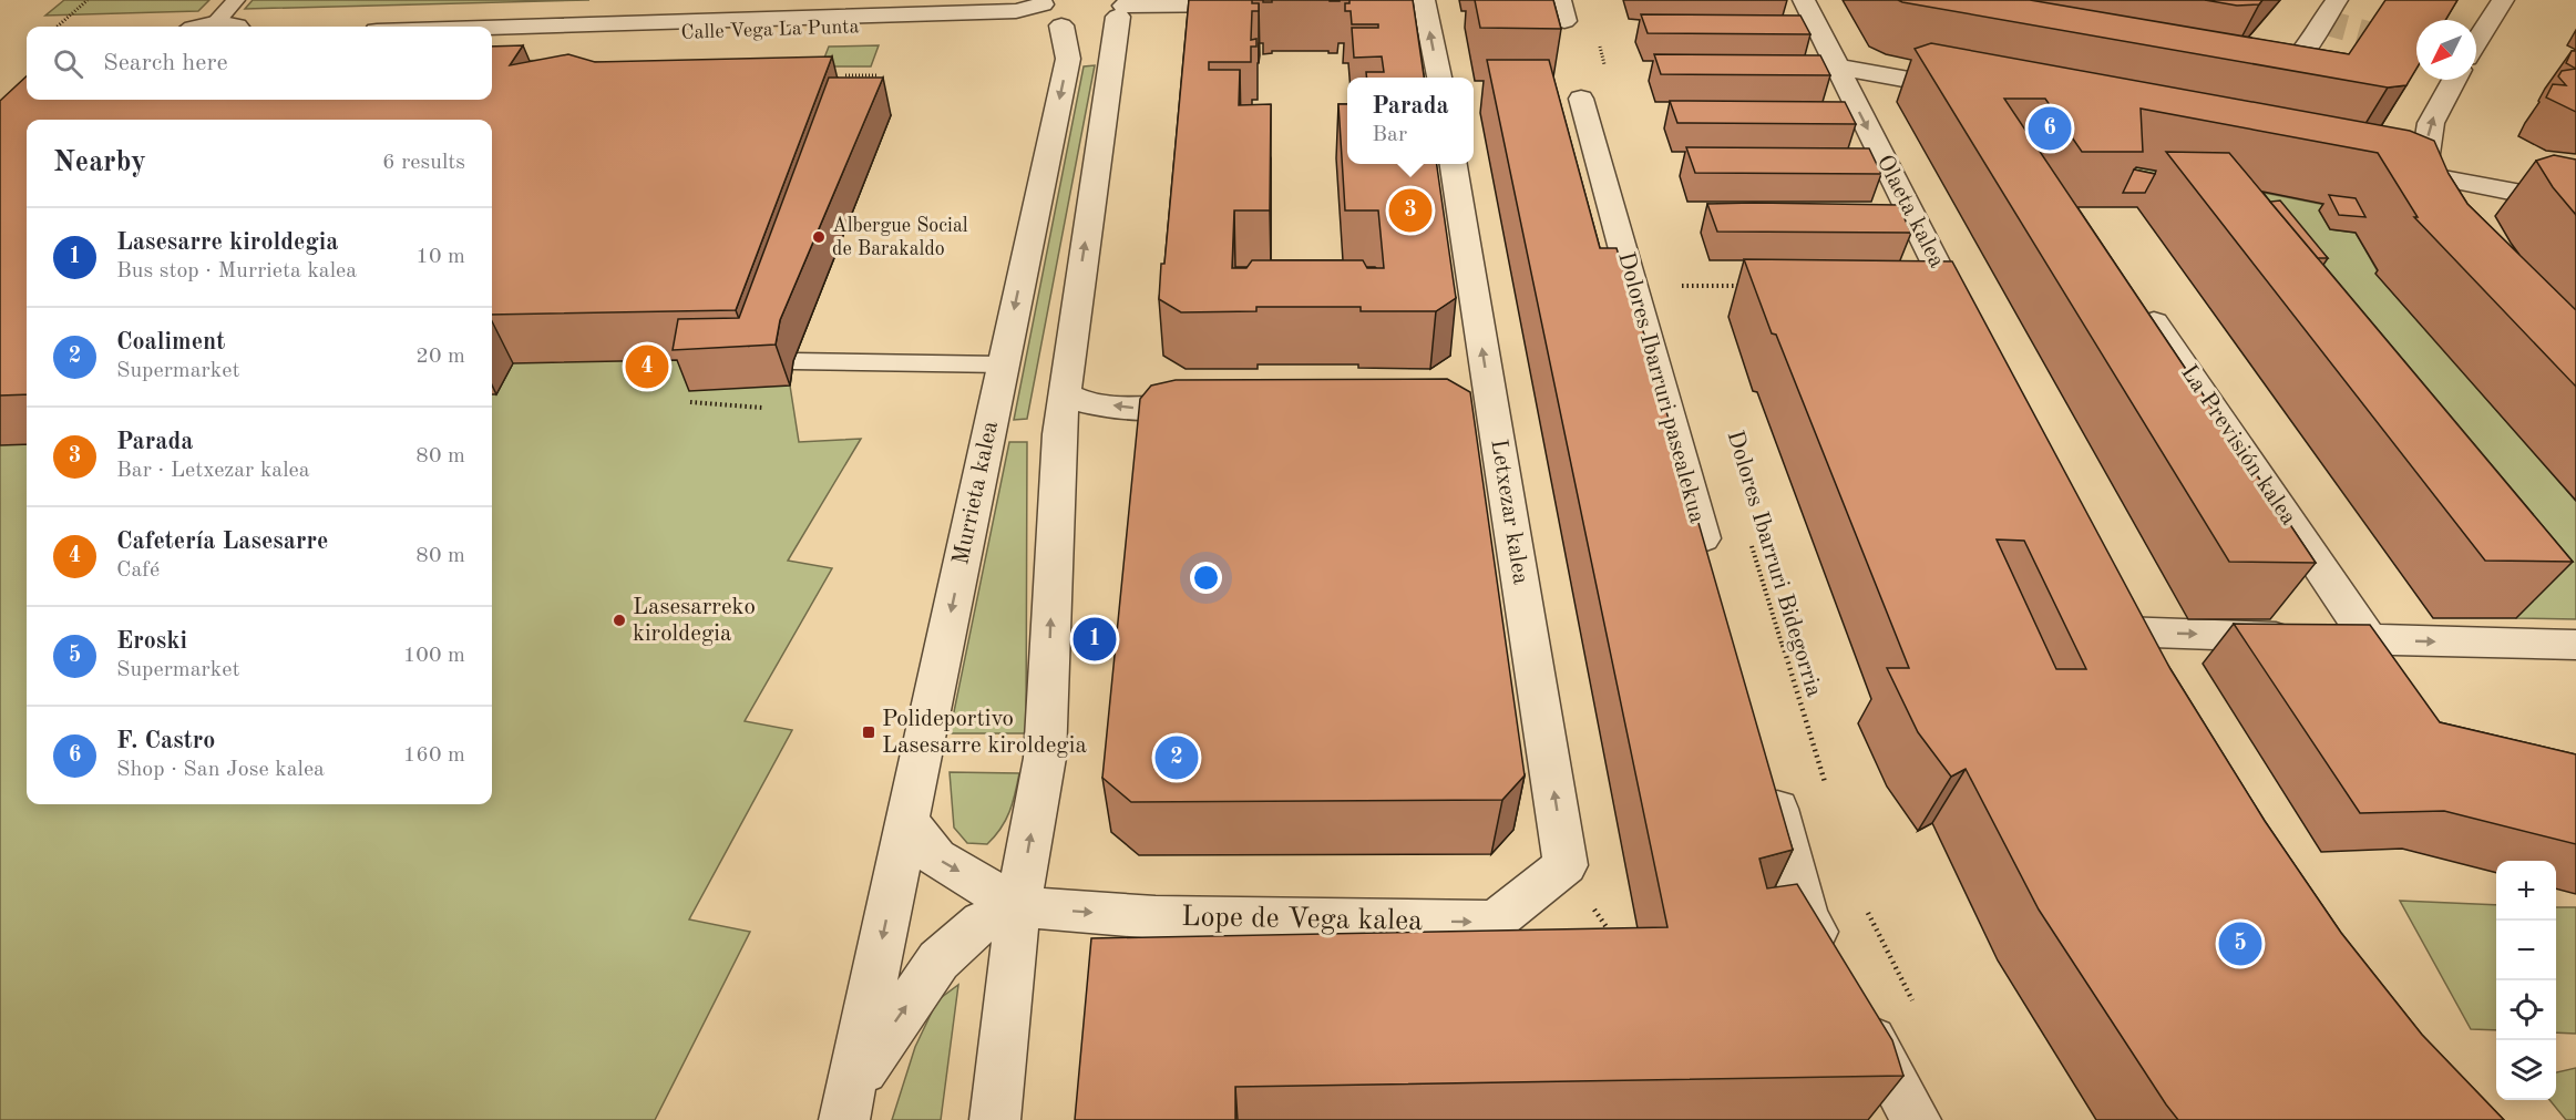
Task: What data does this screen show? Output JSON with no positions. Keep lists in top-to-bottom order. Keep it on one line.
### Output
{"streets":{"street":["Calle Vega La Punta","Olaeta kalea","Dolores Ibarruri pasealekua","La Previsión kalea","Murrieta kalea","Letxezar kalea","Lope de Vega kalea"],"path":["Dolores Ibarruri Bidegorria"]},"crossings":[["Calle Vega La Punta","Murrieta kalea"],["Letxezar kalea","Lope de Vega kalea"]],"one_way":["Olaeta kalea","Letxezar kalea","Lope de Vega kalea"],"places":{"other":["Albergue Social de Barakaldo","Lasesarreko kiroldegia"],"transit":["Polideportivo Lasesarre kiroldegia"]},"north":"bottom left","page":{"search":"Search here","popup":["Parada","Bar"],"pins":["6","3","4","1","2","5"],"heading":["Nearby","6 results"],"list":[{"mark":"1","name":"Lasesarre kiroldegia","note":"Bus stop · Murrieta kalea","value":"10 m"},{"mark":"2","name":"Coaliment","note":"Supermarket","value":"20 m"},{"mark":"3","name":"Parada","note":"Bar · Letxezar kalea","value":"80 m"},{"mark":"4","name":"Cafetería Lasesarre","note":"Café","value":"80 m"},{"mark":"5","name":"Eroski","note":"Supermarket","value":"100 m"},{"mark":"6","name":"F. Castro","note":"Shop · San Jose kalea","value":"160 m"}],"map_buttons":["+","−"]}}
